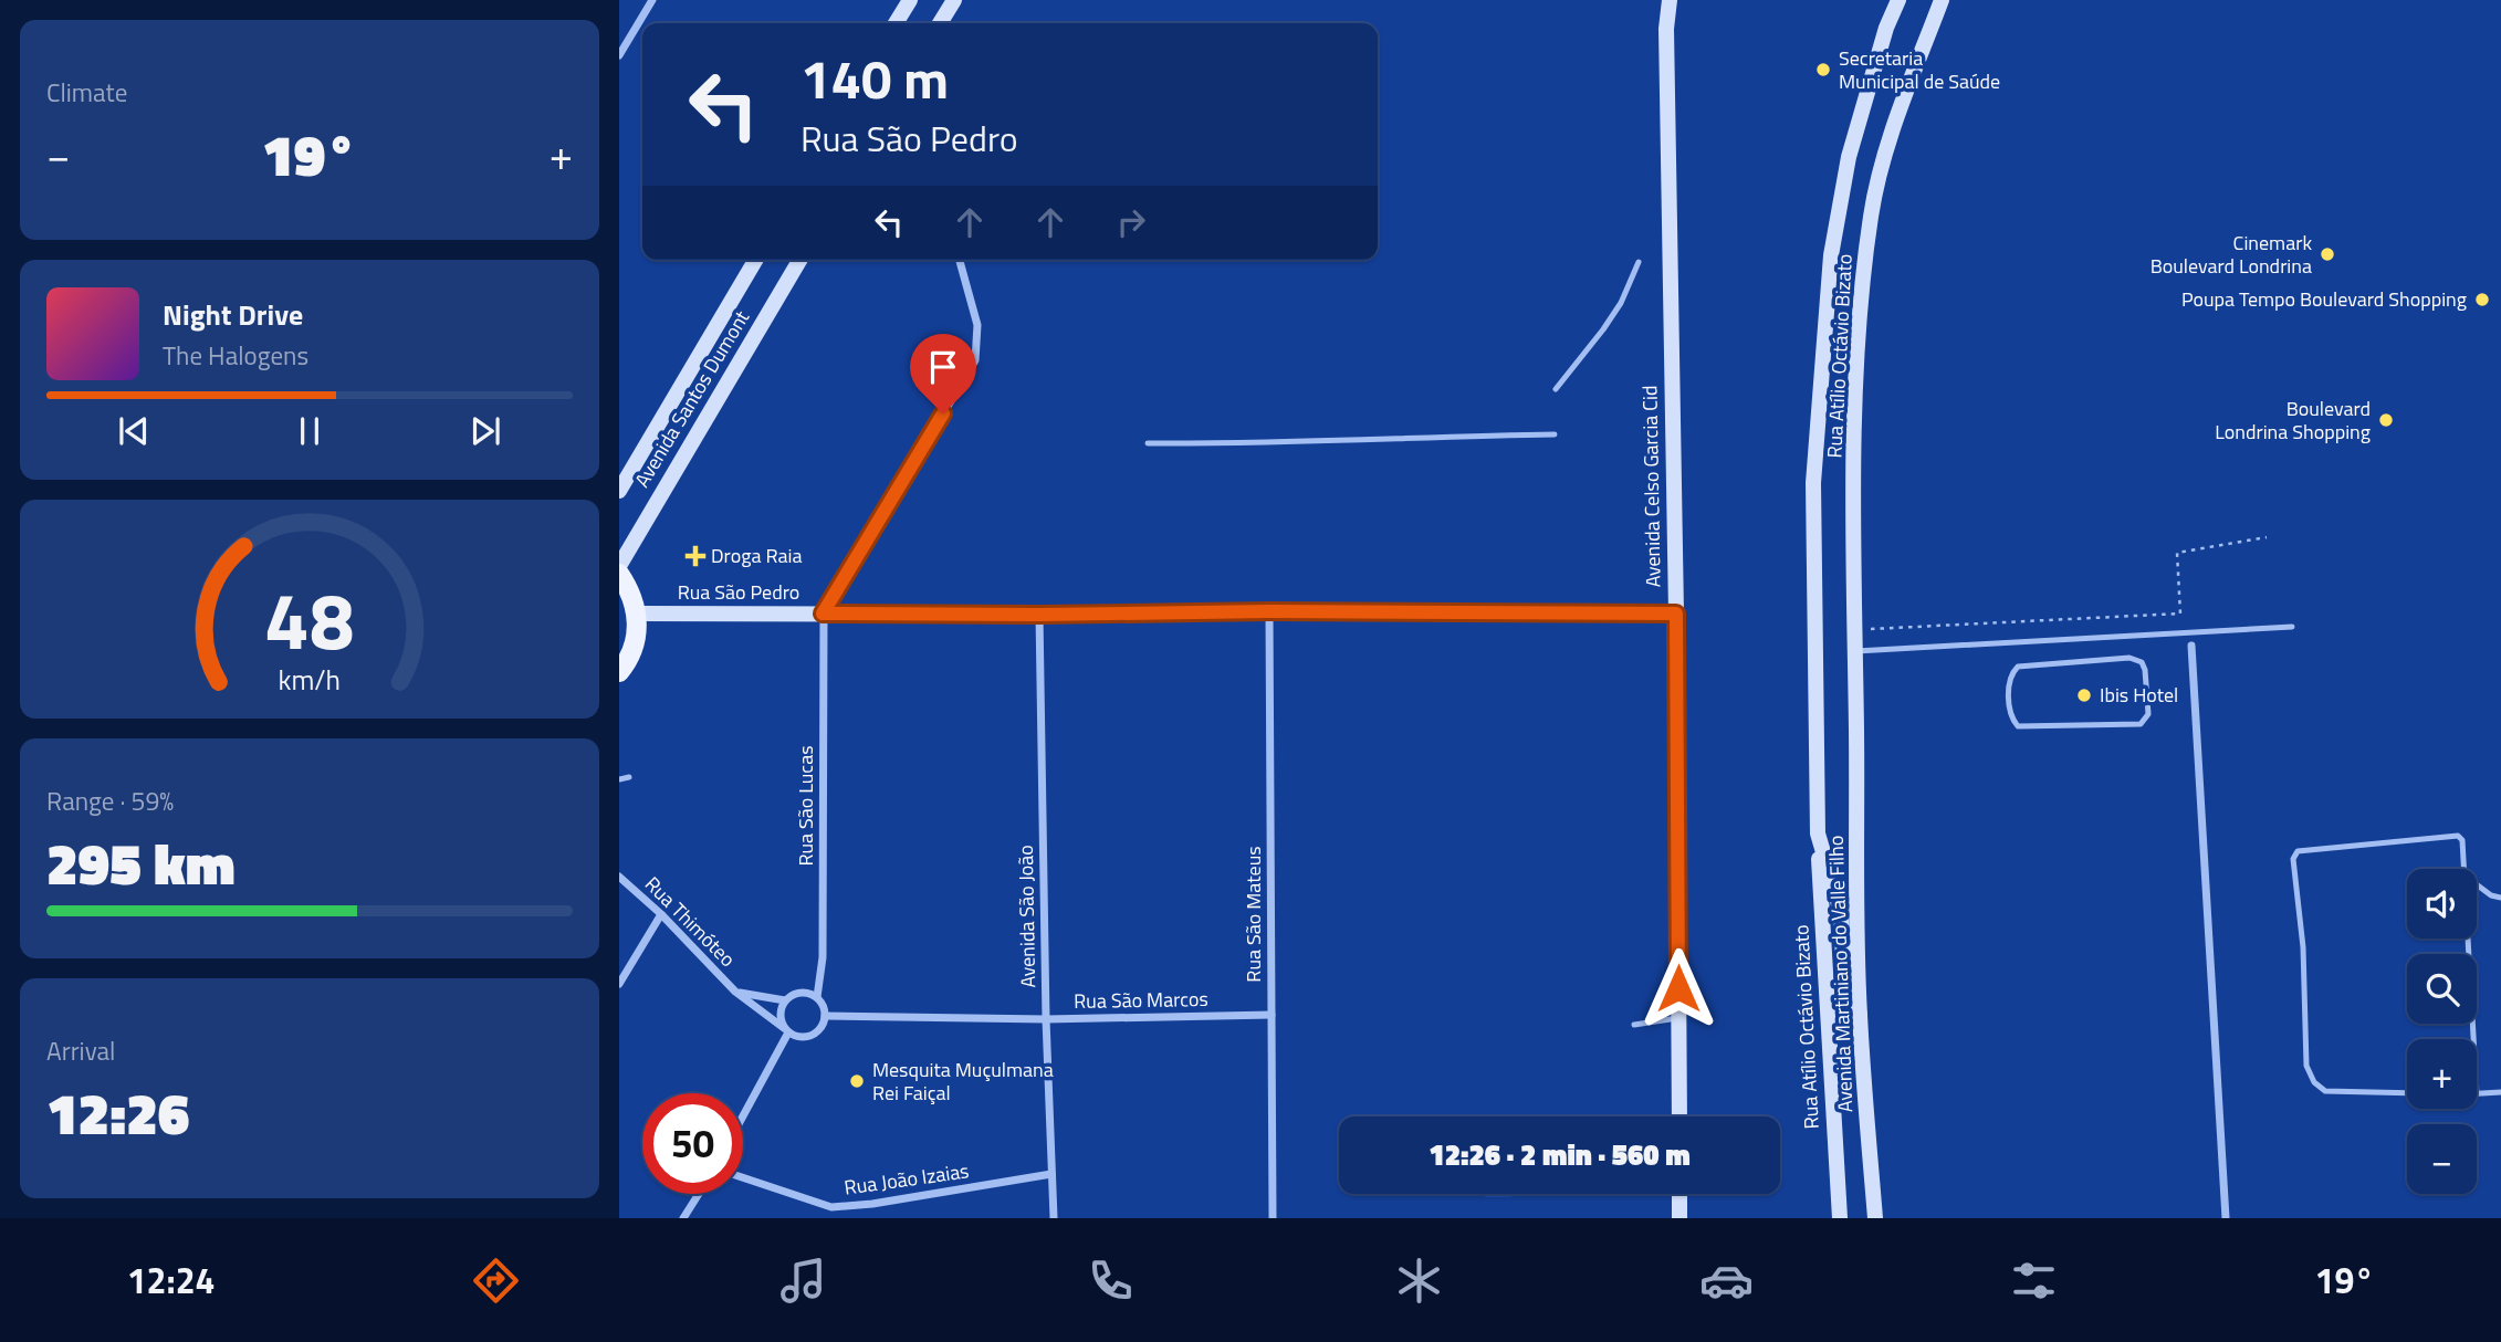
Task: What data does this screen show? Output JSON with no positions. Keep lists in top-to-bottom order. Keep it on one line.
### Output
{"streets":{"street":["Rua Atílio Octávio Bizato","Avenida Santos Dumont","Avenida Celso Garcia Cid","Rua São Pedro","Rua São Lucas","Rua São Mateus","Avenida São João","Rua Thimóteo","Avenida Martiniano do Valle Filho","Rua São Marcos","Rua João Izaias"]},"crossings":[["Rua Atílio Octávio Bizato","Avenida Martiniano do Valle Filho"],["Avenida Celso Garcia Cid","Rua São Pedro"],["Rua São Pedro","Rua São Lucas"],["Rua São Pedro","Rua São Mateus"],["Rua São Pedro","Avenida São João"],["Rua São Lucas","Rua Thimóteo"],["Rua São Lucas","Rua São Marcos"],["Rua São Mateus","Rua São Marcos"],["Avenida São João","Rua São Marcos"],["Avenida São João","Rua João Izaias"],["Rua Thimóteo","Rua São Marcos"]],"places":{"other":["Secretaria Municipal de Saúde","Cinemark Boulevard Londrina","Poupa Tempo Boulevard Shopping","Boulevard Londrina Shopping","Ibis Hotel","Mesquita Muçulmana Rei Faiçal"],"health":["Droga Raia"]},"page":{"tile":["Climate",["Range · 59%","295 km"],["Arrival","12:26"]],"turn":["140 m","Rua São Pedro"],"heat":["−","19°","+"],"song":["Night Drive","The Halogens"],"map_buttons":["+","−"],"limit":"50","trip":"12:26 · 2 min · 560 m","tabs":["12:24","19°"],"gauge":["48","km/h"]}}
